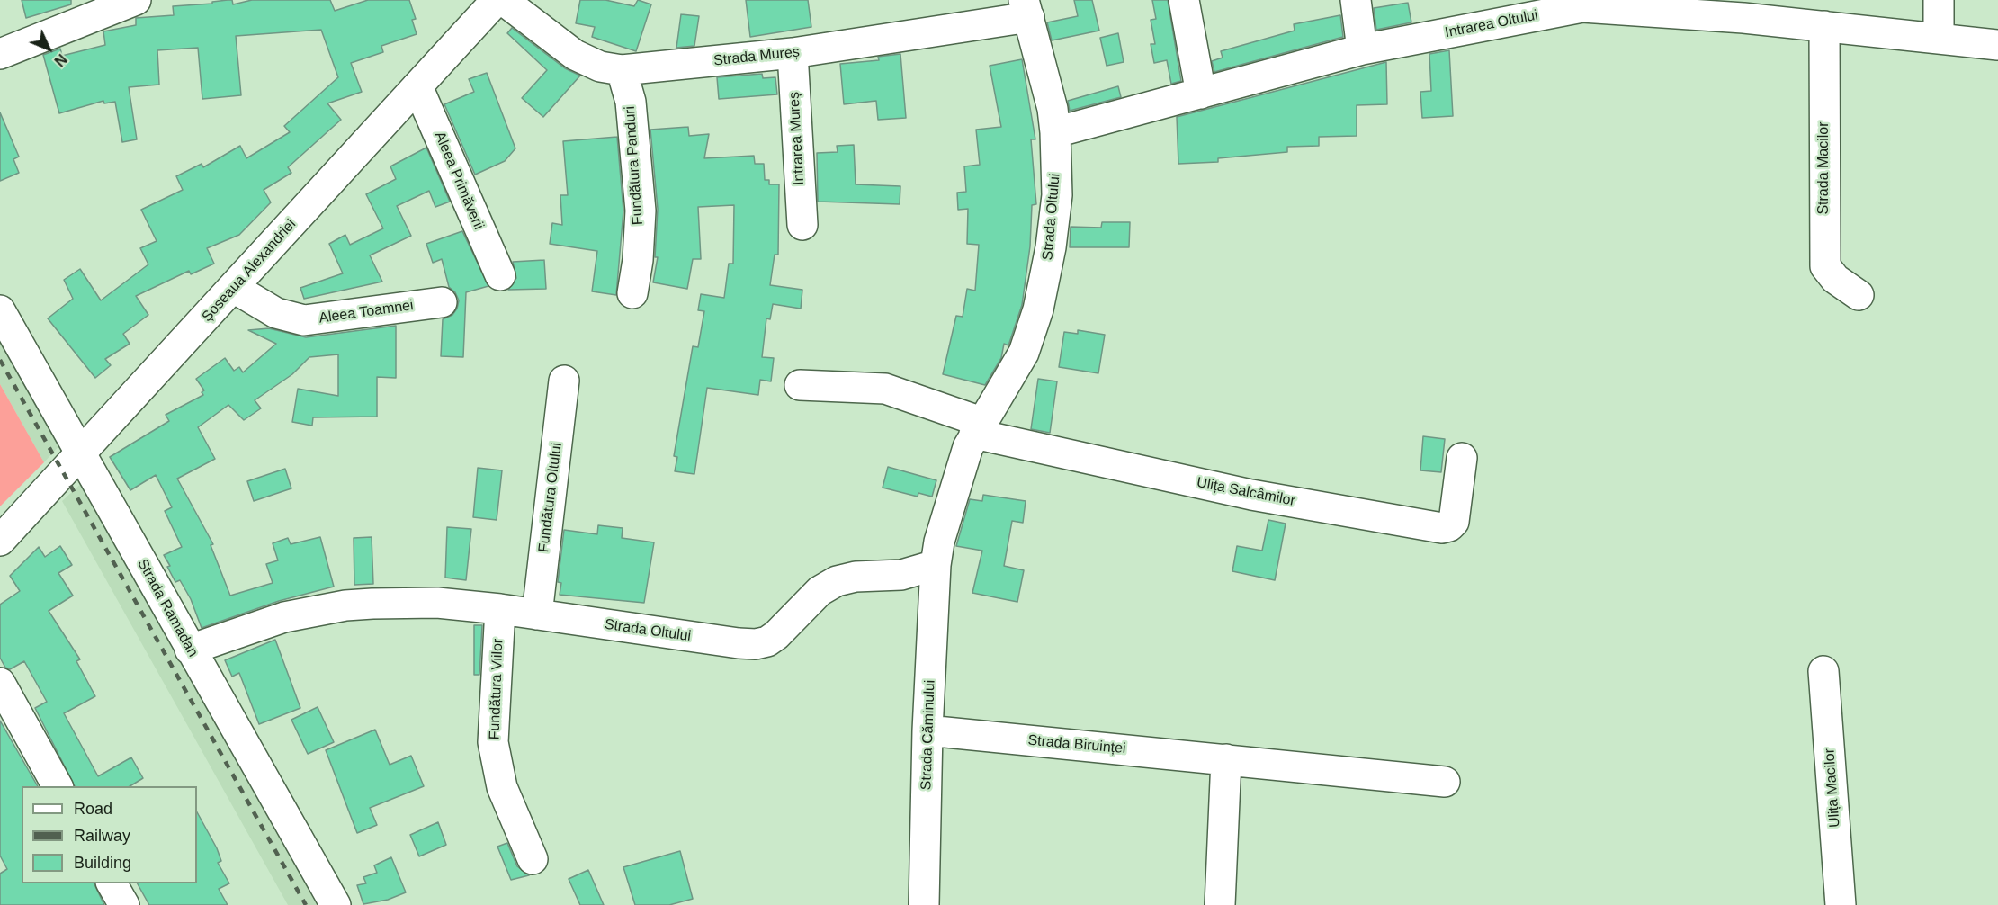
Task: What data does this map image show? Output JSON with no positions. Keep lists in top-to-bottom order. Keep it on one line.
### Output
{"streets":{"street":["Intrarea Oltului","Strada Mureș","Intrarea Mureș","Fundătura Panduri","Strada Macilor","Aleea Primăverii","Strada Oltului","Șoseaua Alexandriei","Aleea Toamnei","Ulița Salcâmilor","Fundătura Oltului","Strada Ramadan","Fundătura Viilor","Strada Căminului","Strada Biruinței","Ulița Macilor"]},"crossings":[["Intrarea Oltului","Strada Macilor"],["Intrarea Oltului","Strada Oltului"],["Strada Mureș","Intrarea Mureș"],["Strada Mureș","Fundătura Panduri"],["Strada Mureș","Strada Oltului"],["Aleea Primăverii","Șoseaua Alexandriei"],["Strada Oltului","Ulița Salcâmilor"],["Strada Oltului","Fundătura Oltului"],["Strada Oltului","Strada Ramadan"],["Strada Oltului","Fundătura Viilor"],["Strada Oltului","Strada Căminului"],["Șoseaua Alexandriei","Aleea Toamnei"],["Șoseaua Alexandriei","Strada Ramadan"],["Strada Căminului","Strada Biruinței"]],"legend":["Road","Railway","Building"],"north":"bottom right"}
